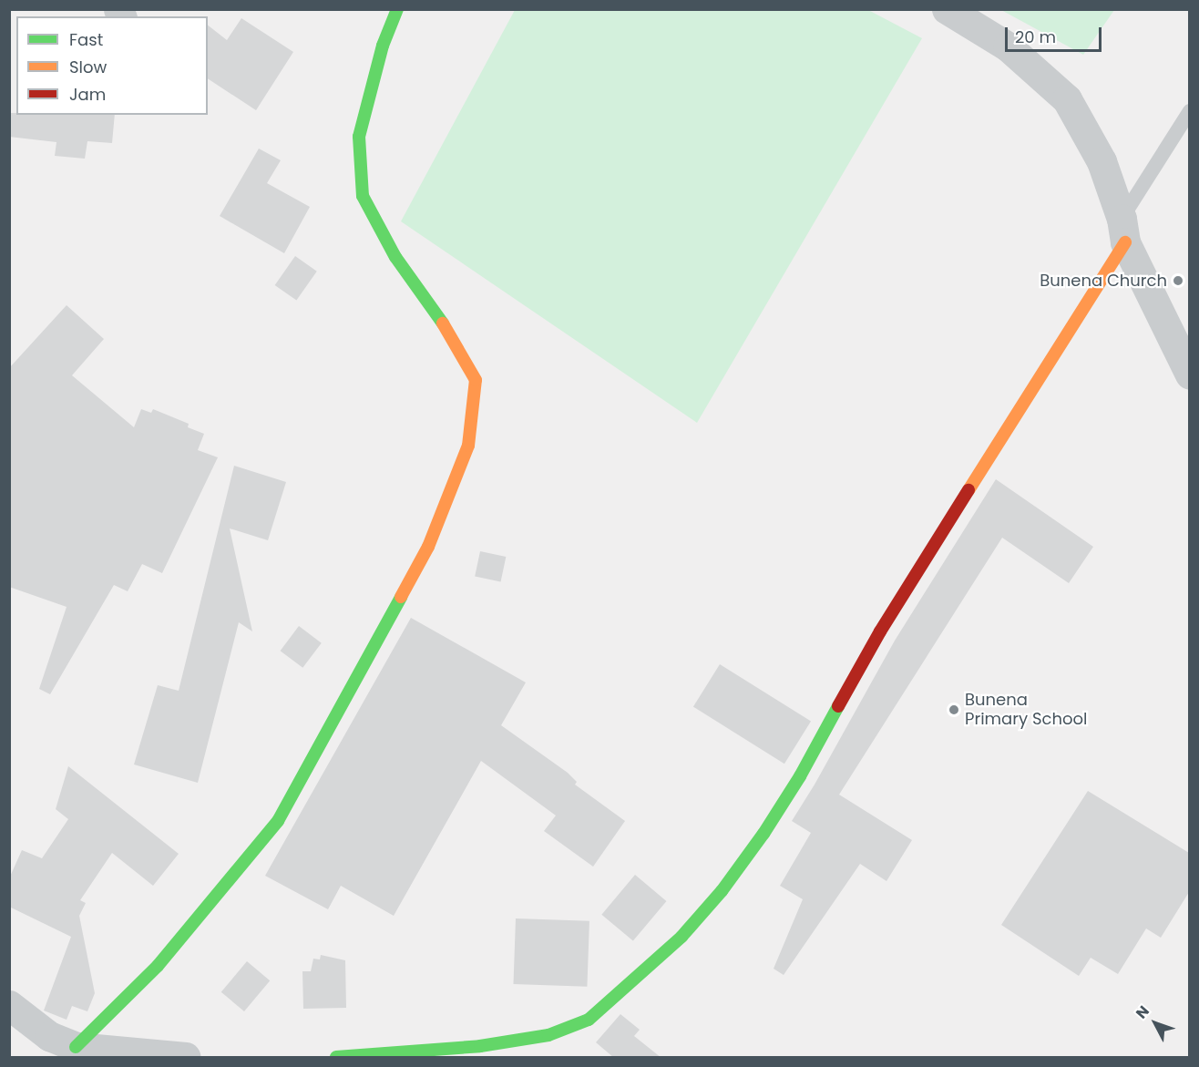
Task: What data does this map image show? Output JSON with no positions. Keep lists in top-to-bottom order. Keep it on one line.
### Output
{"places":["Bunena Church","Bunena Primary School"],"legend":["Fast","Slow","Jam"],"scale_bar":"20 m","north":"top left"}
